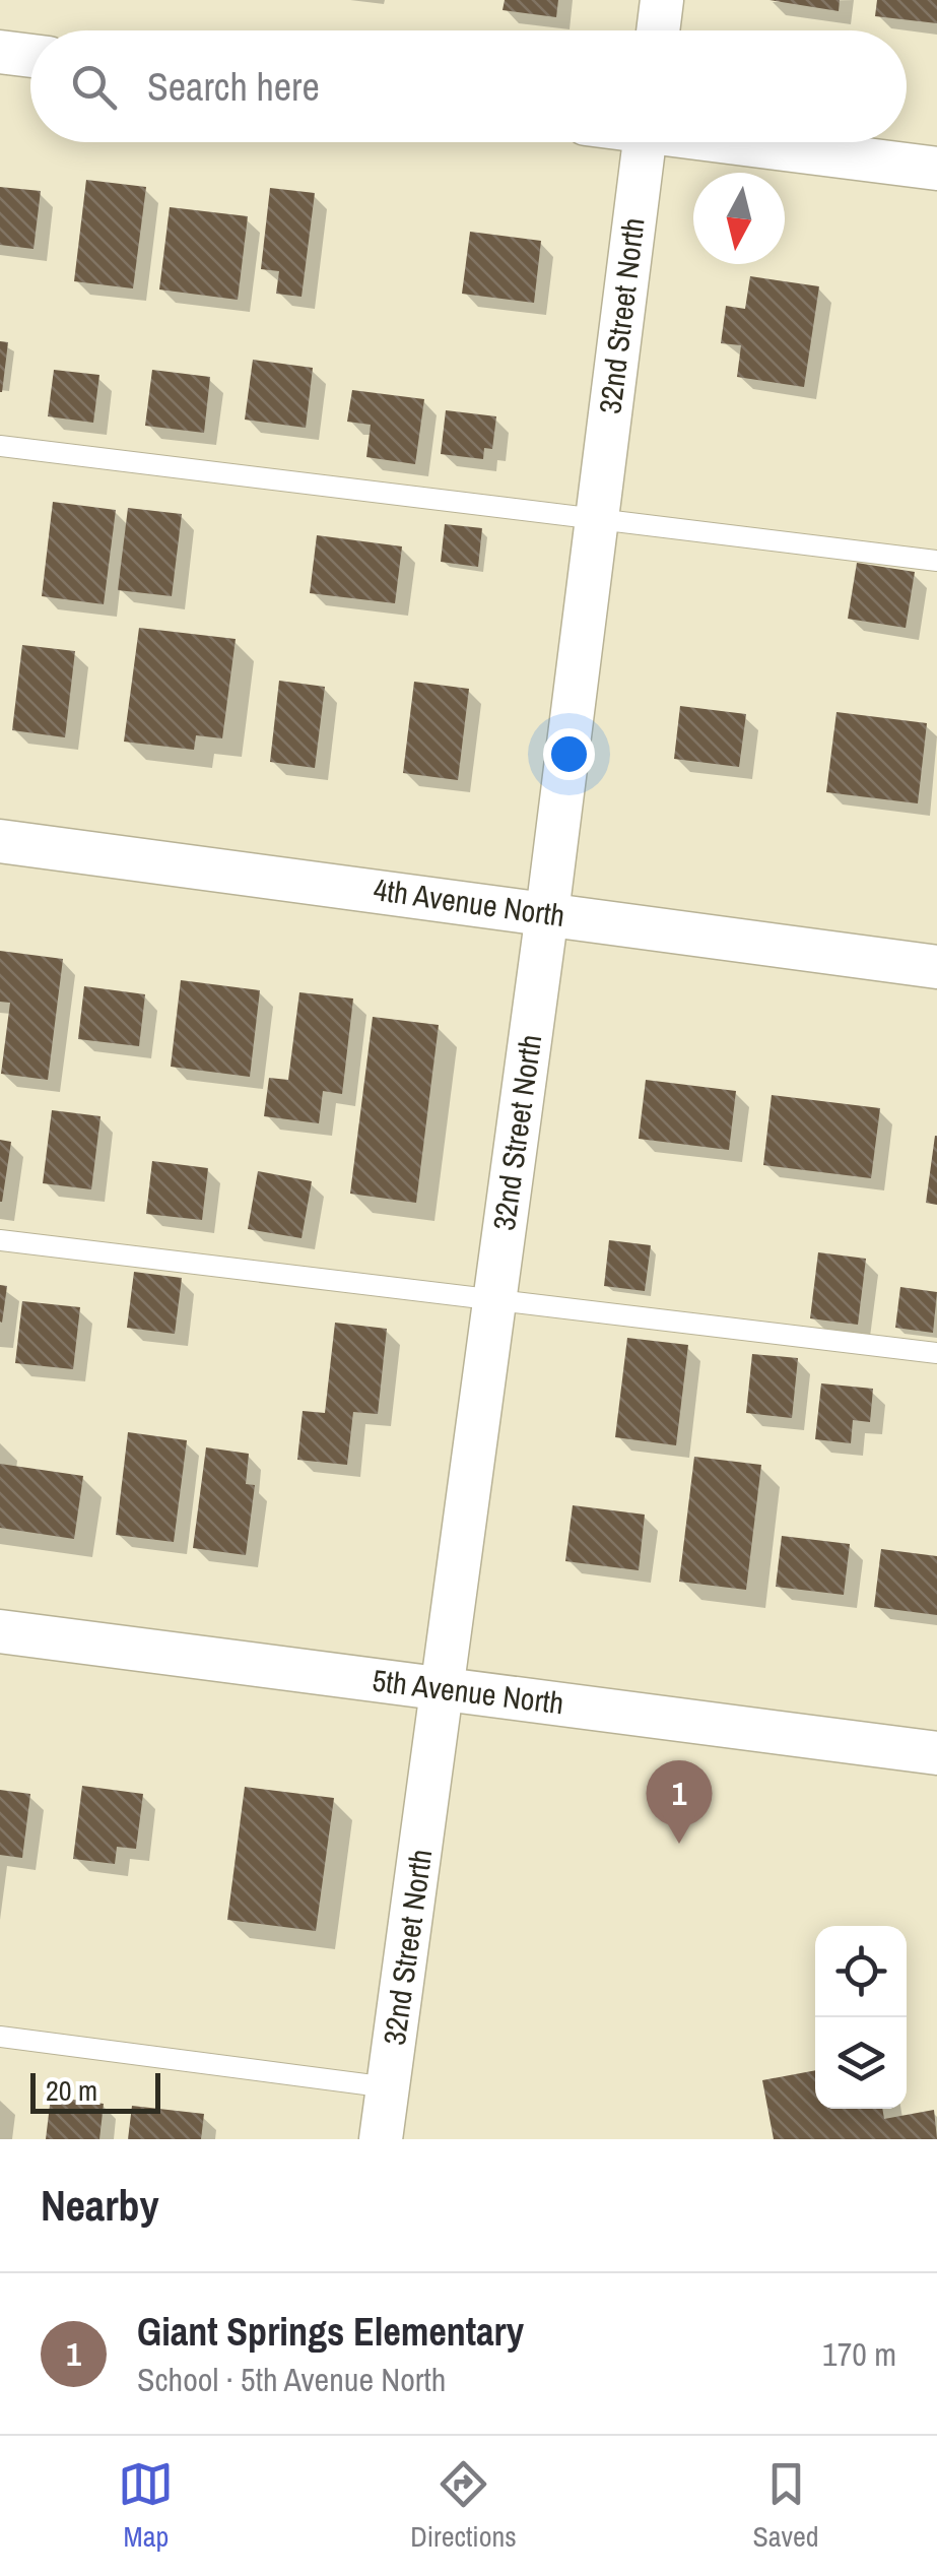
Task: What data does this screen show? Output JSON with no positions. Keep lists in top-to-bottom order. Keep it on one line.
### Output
{"streets":{"street":["32nd Street North","4th Avenue North","5th Avenue North"]},"crossings":[["32nd Street North","4th Avenue North"],["32nd Street North","5th Avenue North"]],"scale_bar":"20 m","north":"bottom","page":{"search":"Search here","pins":"1","scale":"20 m","heading":"Nearby","list":[{"mark":"1","name":"Giant Springs Elementary","note":"School · 5th Avenue North","value":"170 m"}],"nav":["Map","Directions","Saved"]}}
